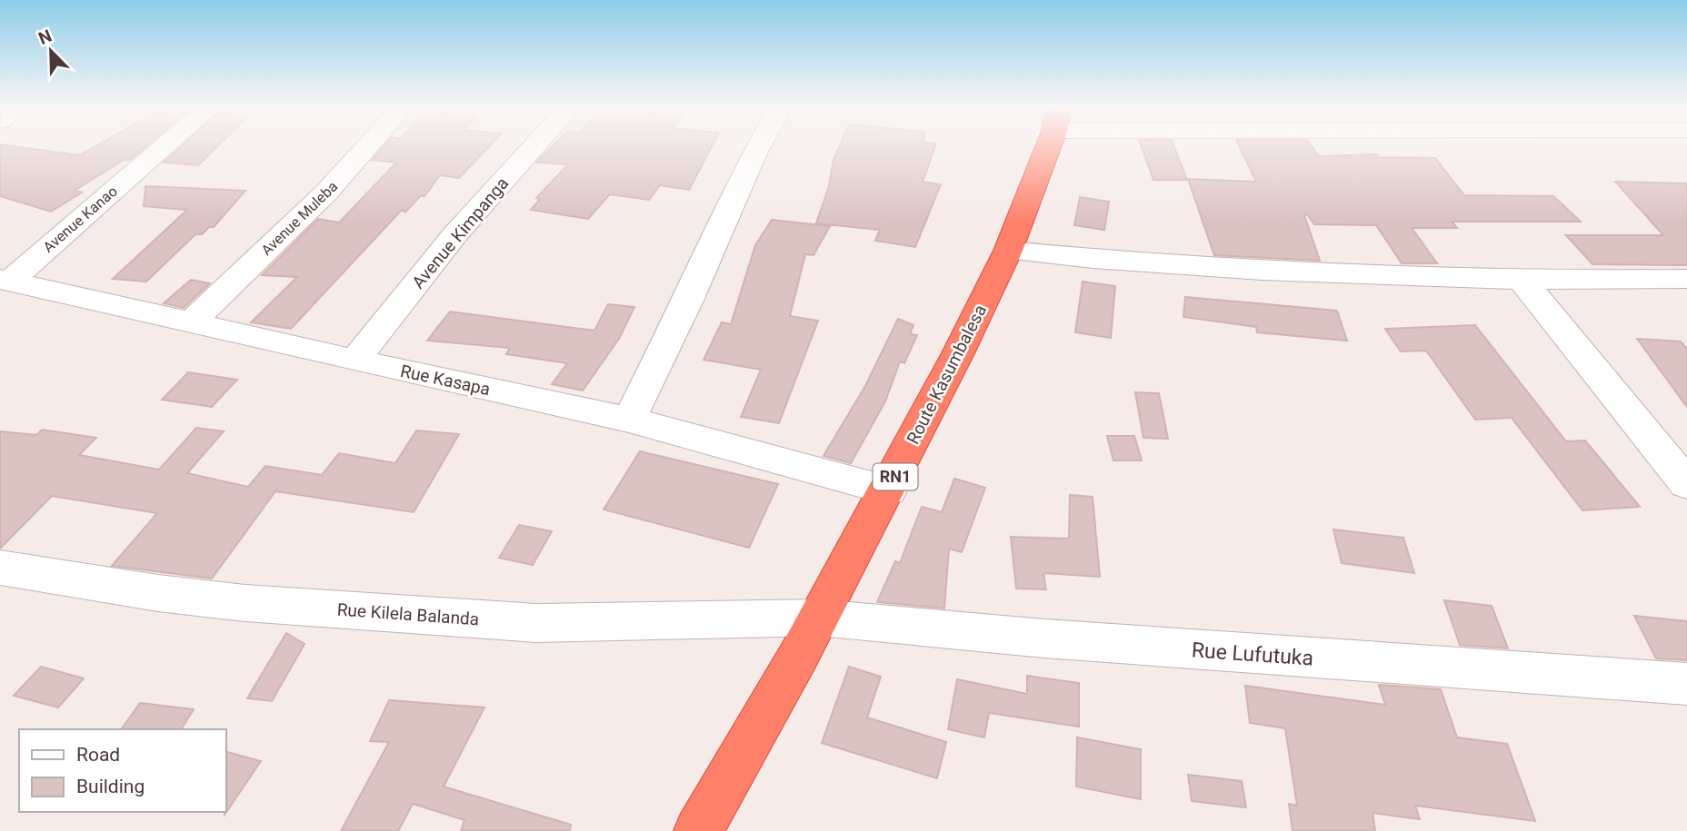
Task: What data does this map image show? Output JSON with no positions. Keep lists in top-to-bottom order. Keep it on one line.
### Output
{"streets":{"highway":["Route Kasumbalesa","RN1"],"street":["Avenue Muleba","Avenue Kanao","Avenue Kimpanga","Rue Kasapa","Rue Kilela Balanda","Rue Lufutuka"]},"crossings":[["Avenue Muleba","Rue Kasapa"],["Avenue Kanao","Rue Kasapa"],["Avenue Kimpanga","Rue Kasapa"],["Route Kasumbalesa","Rue Kasapa"],["Route Kasumbalesa","Rue Kilela Balanda"],["Route Kasumbalesa","Rue Lufutuka"],["Rue Kilela Balanda","Rue Lufutuka"]],"legend":["Road","Building"],"north":"top left"}
